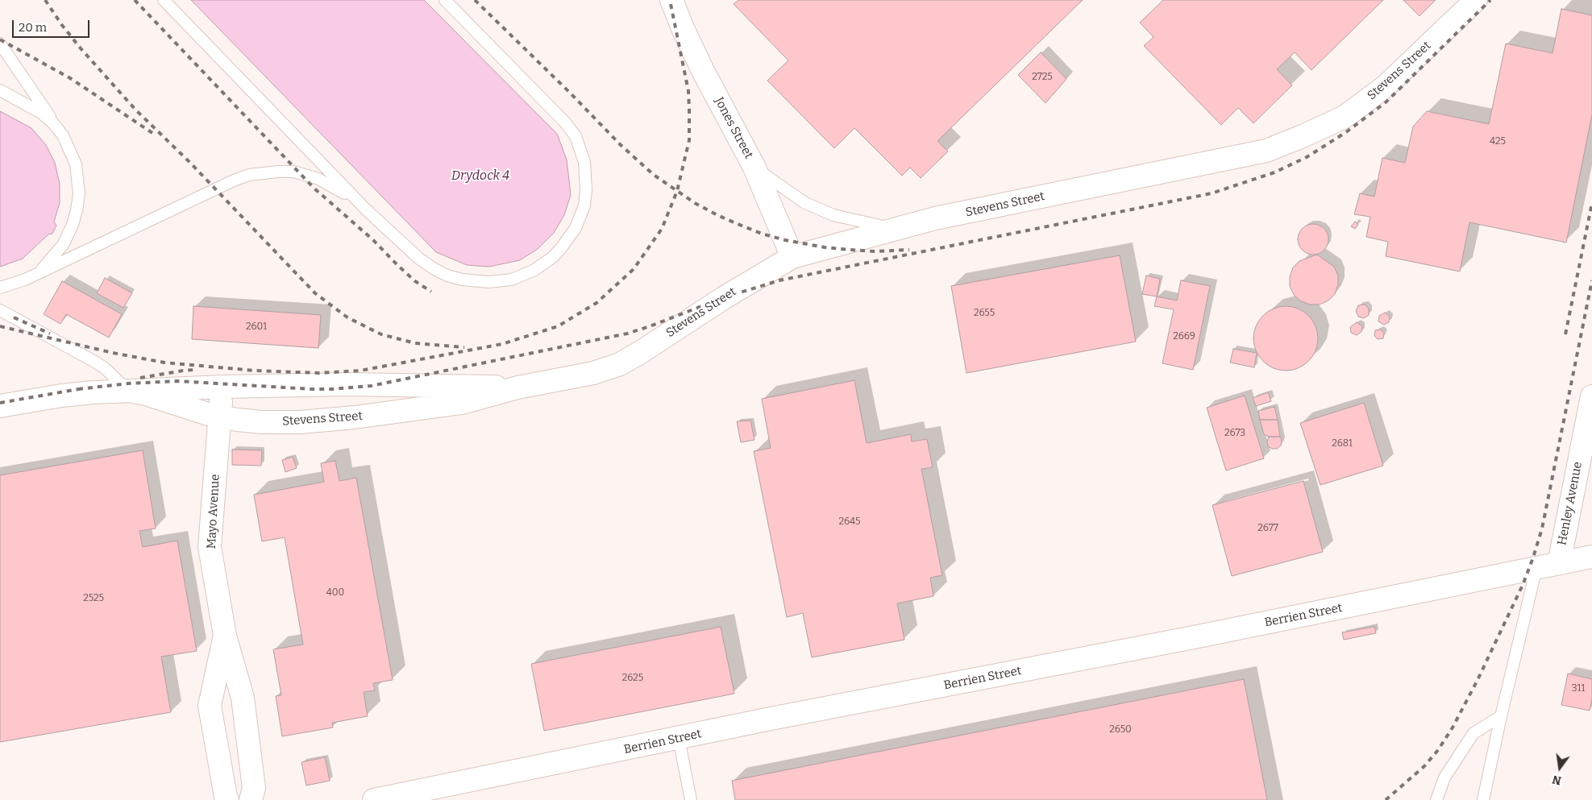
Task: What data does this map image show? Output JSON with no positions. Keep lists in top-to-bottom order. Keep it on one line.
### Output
{"streets":{"street":["Stevens Street","Jones Street","Henley Avenue","Mayo Avenue","Berrien Street"]},"crossings":[["Stevens Street","Jones Street"],["Stevens Street","Mayo Avenue"],["Henley Avenue","Berrien Street"]],"water":["Drydock 4"],"house_numbers":["2725","425","2655","2601","2669","2673","2681","2645","2677","400","2525","2625","311","2650"],"scale_bar":"20 m","north":"bottom"}
